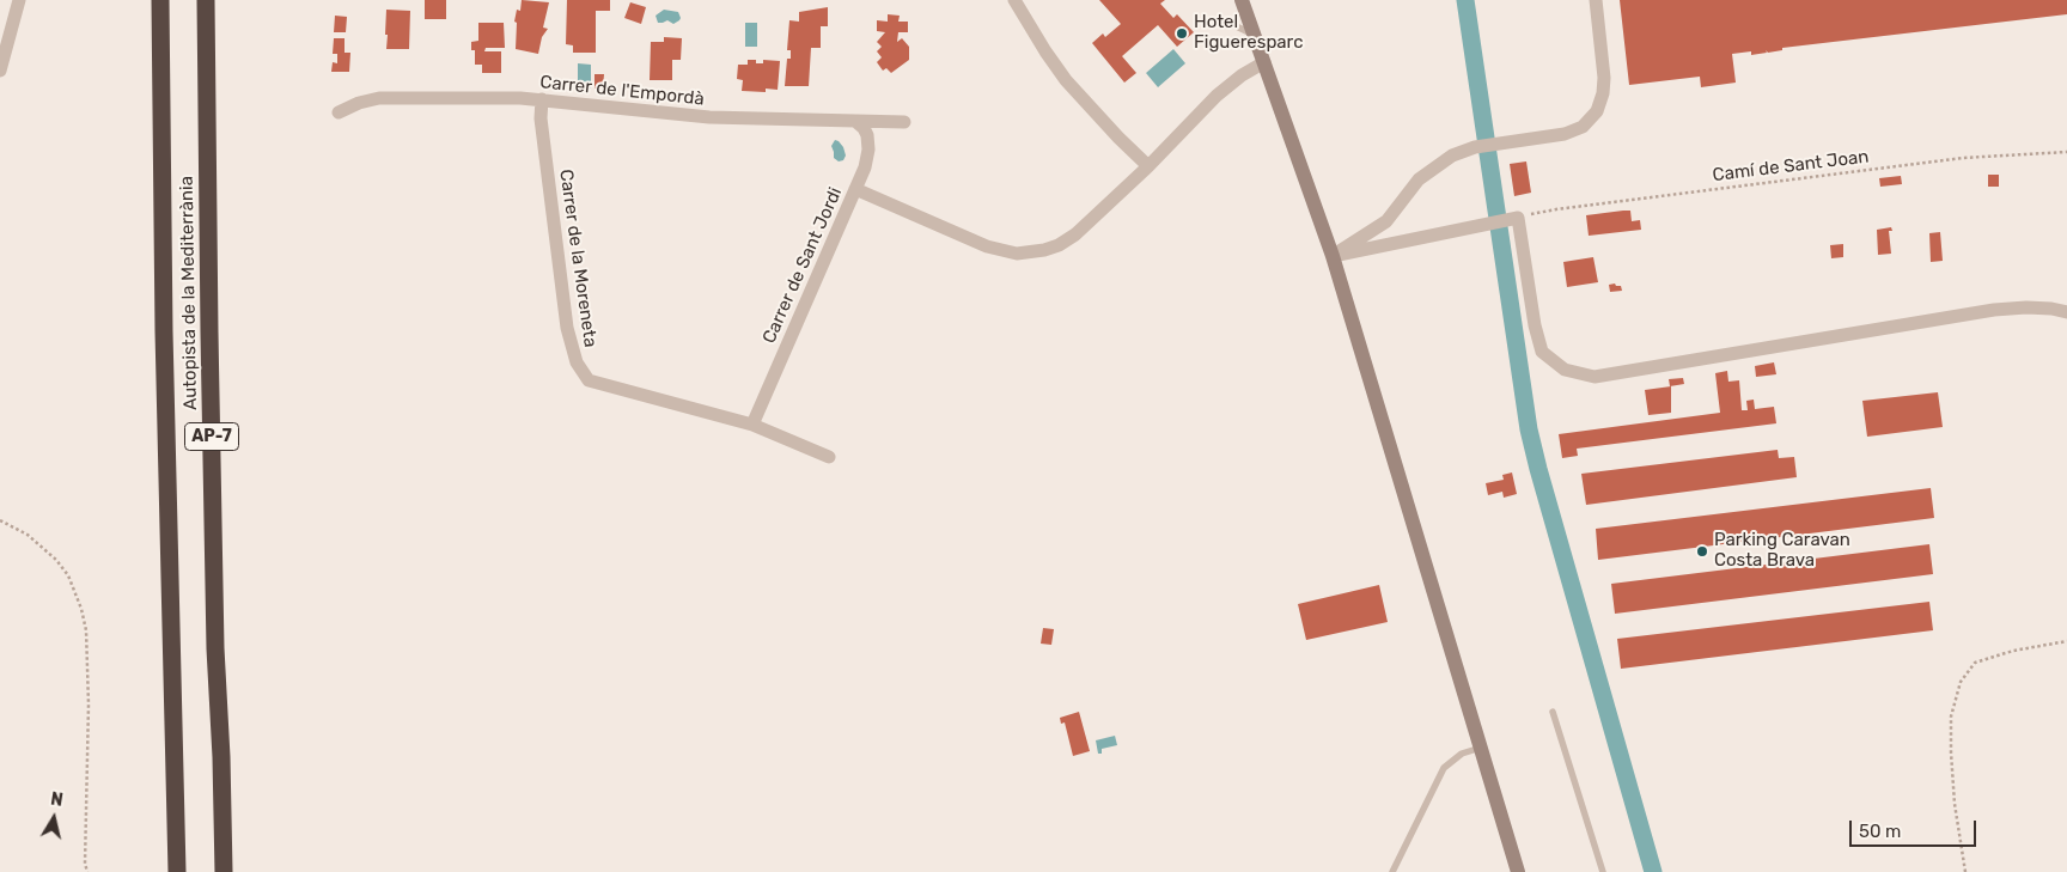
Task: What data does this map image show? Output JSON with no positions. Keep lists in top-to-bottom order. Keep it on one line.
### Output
{"streets":{"highway":["Autopista de la Mediterrània","AP-7"],"street":["Carrer de l'Empordà","Carrer de la Moreneta","Carrer de Sant Jordi"],"path":["Camí de Sant Joan"]},"crossings":[["Carrer de l'Empordà","Carrer de la Moreneta"],["Carrer de l'Empordà","Carrer de Sant Jordi"],["Carrer de la Moreneta","Carrer de Sant Jordi"]],"places":["Hotel Figueresparc","Parking Caravan Costa Brava"],"scale_bar":"50 m","north":"top"}
